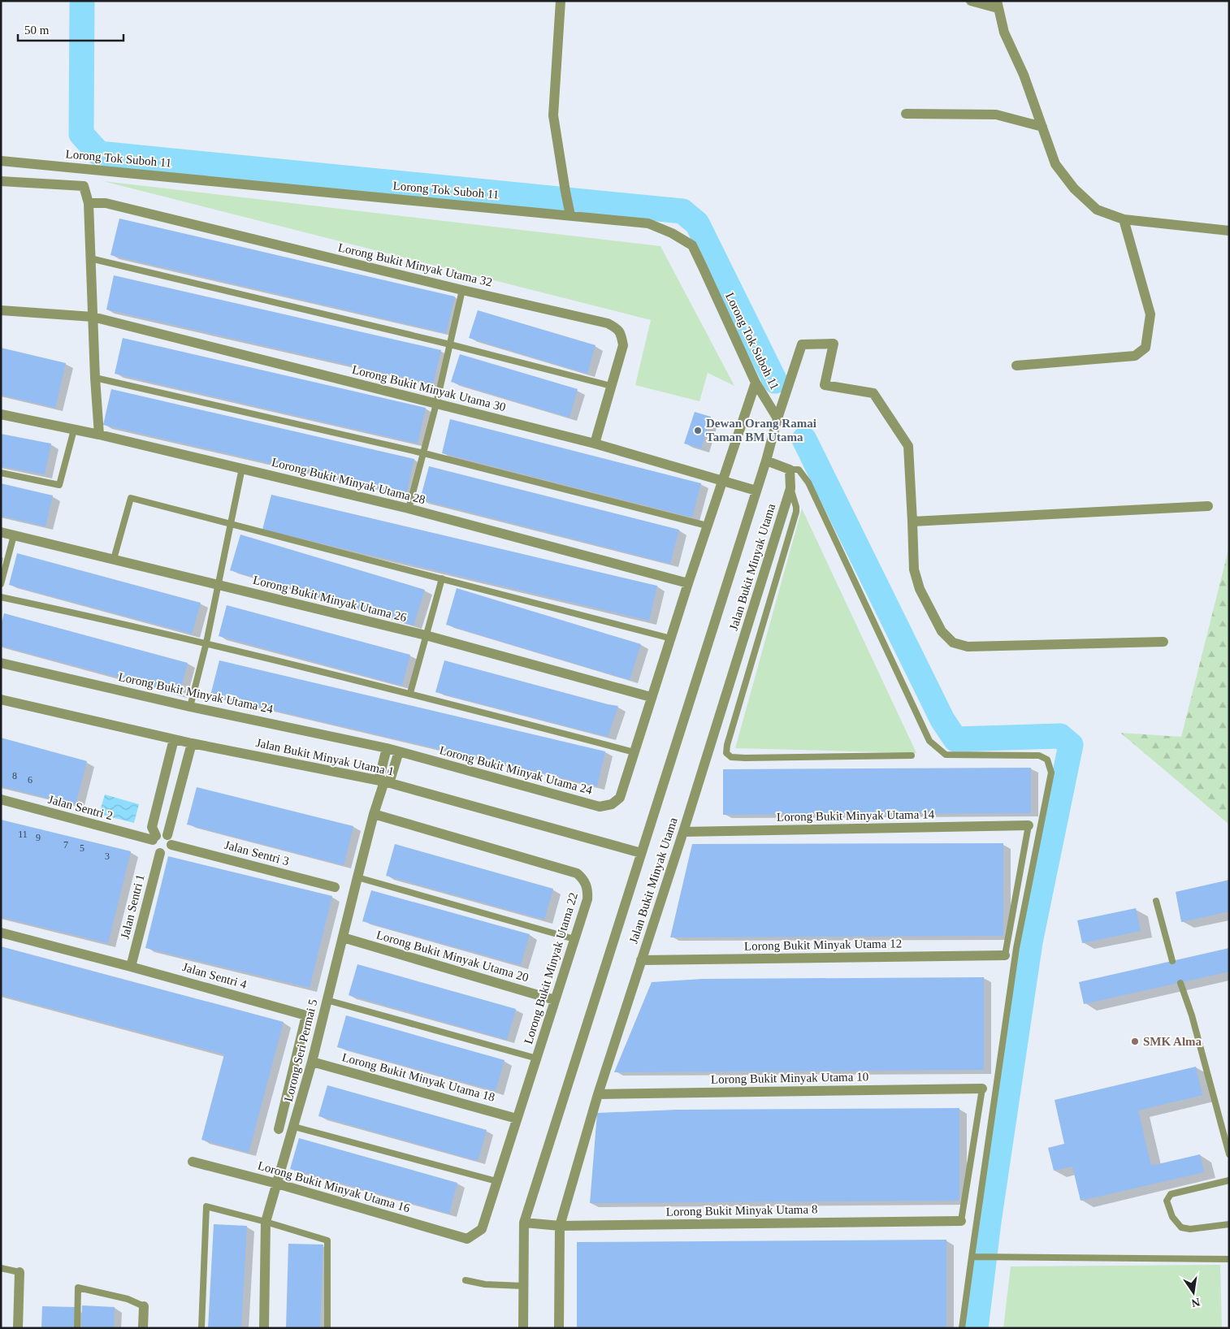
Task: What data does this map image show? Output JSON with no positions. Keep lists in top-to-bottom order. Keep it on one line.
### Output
{"streets":{"street":["Lorong Tok Suboh 11","Lorong Bukit Minyak Utama 32","Lorong Bukit Minyak Utama 30","Lorong Bukit Minyak Utama 28","Jalan Bukit Minyak Utama","Lorong Bukit Minyak Utama 26","Lorong Bukit Minyak Utama 24","Jalan Bukit Minyak Utama 1","Jalan Sentri 2","Lorong Bukit Minyak Utama 14","Jalan Sentri 3","Jalan Sentri 1","Lorong Bukit Minyak Utama 12","Lorong Bukit Minyak Utama 20","Lorong Bukit Minyak Utama 22","Jalan Sentri 4","Lorong Seri Permai 5","Lorong Bukit Minyak Utama 18","Lorong Bukit Minyak Utama 10","Lorong Bukit Minyak Utama 16","Lorong Bukit Minyak Utama 8"]},"crossings":[["Lorong Tok Suboh 11","Jalan Bukit Minyak Utama"],["Lorong Tok Suboh 11","Lorong Bukit Minyak Utama 24"],["Lorong Bukit Minyak Utama 32","Lorong Bukit Minyak Utama 30"],["Lorong Bukit Minyak Utama 30","Jalan Bukit Minyak Utama"],["Lorong Bukit Minyak Utama 30","Lorong Bukit Minyak Utama 24"],["Lorong Bukit Minyak Utama 28","Lorong Bukit Minyak Utama 24"],["Jalan Bukit Minyak Utama","Jalan Bukit Minyak Utama 1"],["Jalan Bukit Minyak Utama","Lorong Bukit Minyak Utama 14"],["Jalan Bukit Minyak Utama","Lorong Bukit Minyak Utama 12"],["Jalan Bukit Minyak Utama","Lorong Bukit Minyak Utama 10"],["Jalan Bukit Minyak Utama","Lorong Bukit Minyak Utama 8"],["Lorong Bukit Minyak Utama 26","Lorong Bukit Minyak Utama 24"],["Jalan Bukit Minyak Utama 1","Lorong Seri Permai 5"],["Jalan Sentri 2","Jalan Sentri 3"],["Jalan Sentri 2","Jalan Sentri 1"],["Jalan Sentri 3","Jalan Sentri 1"],["Jalan Sentri 1","Jalan Sentri 4"],["Lorong Bukit Minyak Utama 20","Lorong Bukit Minyak Utama 22"],["Lorong Bukit Minyak Utama 20","Lorong Seri Permai 5"],["Lorong Bukit Minyak Utama 22","Lorong Seri Permai 5"],["Lorong Bukit Minyak Utama 22","Lorong Bukit Minyak Utama 18"],["Lorong Bukit Minyak Utama 22","Lorong Bukit Minyak Utama 16"],["Lorong Seri Permai 5","Lorong Bukit Minyak Utama 18"],["Lorong Seri Permai 5","Lorong Bukit Minyak Utama 16"]],"places":["Dewan Orang Ramai Taman BM Utama","SMK Alma"],"house_numbers":["8","6","11","9","7","5","3"],"scale_bar":"50 m","north":"bottom"}
